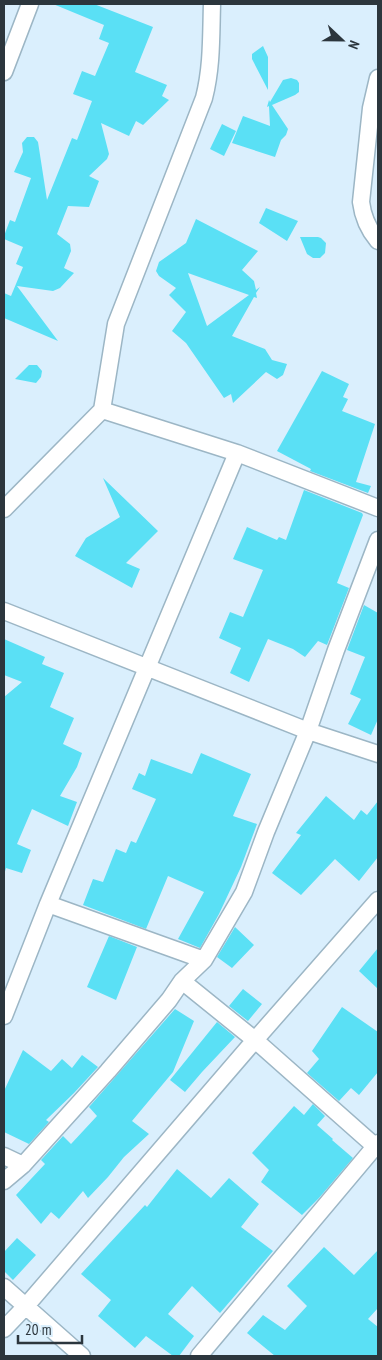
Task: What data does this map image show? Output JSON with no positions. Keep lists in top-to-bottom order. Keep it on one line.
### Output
{"scale_bar":"20 m","north":"right"}
